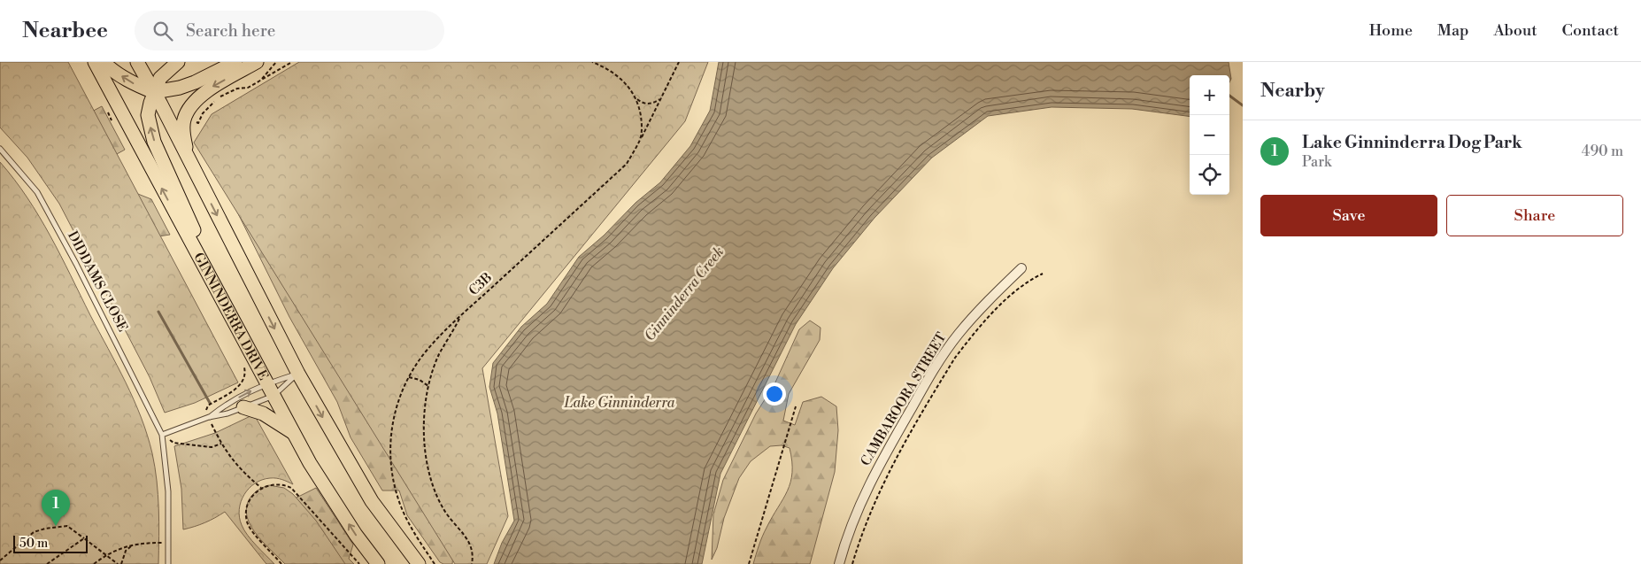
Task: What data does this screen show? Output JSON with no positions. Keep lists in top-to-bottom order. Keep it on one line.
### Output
{"streets":{"main road":["GINNINDERRA DRIVE"],"street":["CAMBAROORA STREET"],"lane":["DIDDAMS CLOSE"],"path":["C3B"]},"water":["Ginninderra Creek","Lake Ginninderra"],"scale_bar":"50 m","page":{"header":"Nearbee","search":"Search here","nav":["Home","Map","About","Contact"],"heading":"Nearby","map_buttons":["+","−"],"list":[{"mark":"1","name":"Lake Ginninderra Dog Park","note":"Park","value":"490 m"}],"buttons":["Save","Share"],"pins":"1","scale":"50 m"}}
